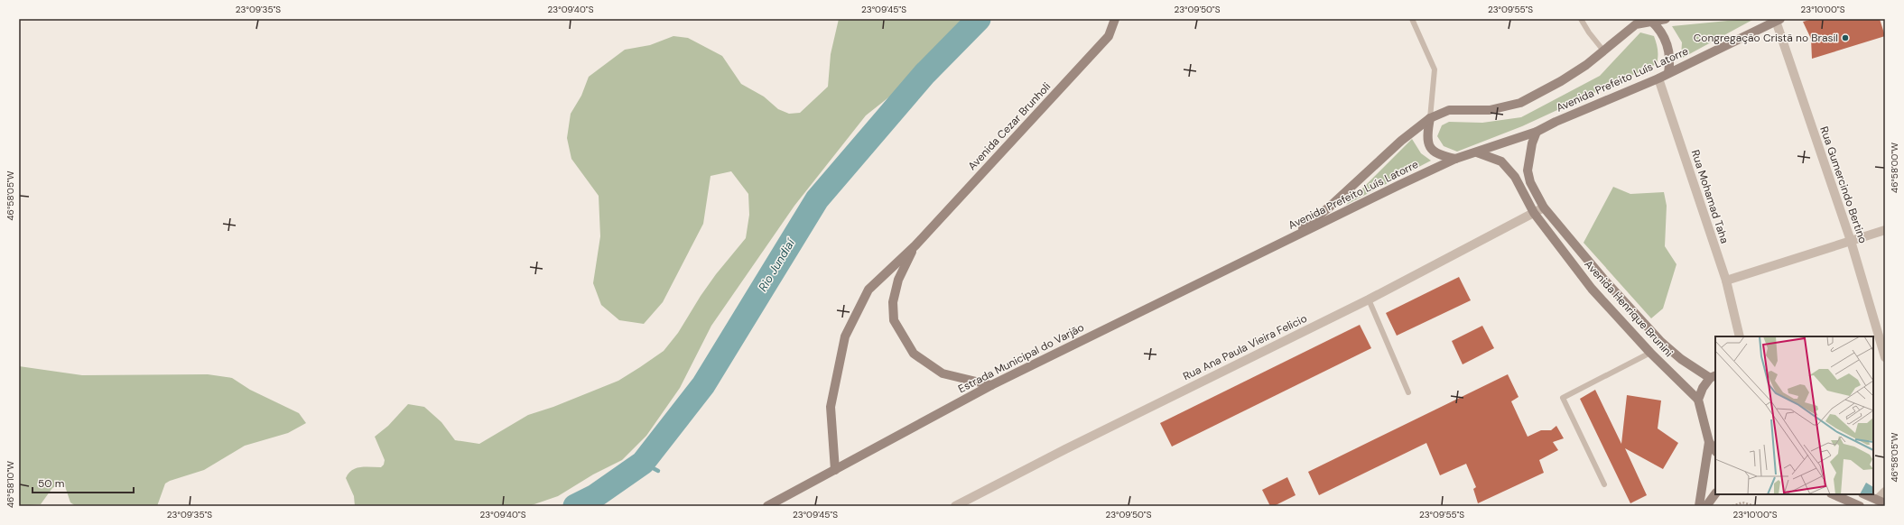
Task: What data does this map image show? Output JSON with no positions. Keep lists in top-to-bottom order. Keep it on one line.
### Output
{"streets":{"main road":["Avenida Prefeito Luís Latorre","Avenida Cezar Brunholi","Avenida Henrique Brunini","Estrada Municipal do Varjão"],"street":["Rua Gumercindo Bertino","Rua Mohamad Taha","Rua Ana Paula Vieira Felicio"]},"crossings":[["Avenida Prefeito Luís Latorre","Rua Gumercindo Bertino"],["Avenida Prefeito Luís Latorre","Rua Mohamad Taha"],["Avenida Prefeito Luís Latorre","Avenida Henrique Brunini"],["Avenida Prefeito Luís Latorre","Estrada Municipal do Varjão"],["Avenida Cezar Brunholi","Estrada Municipal do Varjão"],["Avenida Henrique Brunini","Rua Ana Paula Vieira Felicio"]],"water":["Rio Jundiaí"],"places":["Congregação Cristã no Brasil"],"scale_bar":"50 m","coordinates":["23°09'35\"S","23°09'40\"S","23°09'45\"S","23°09'50\"S","23°09'55\"S","23°10'00\"S","46°58'00\"W","46°58'05\"W","46°58'10\"W"]}
